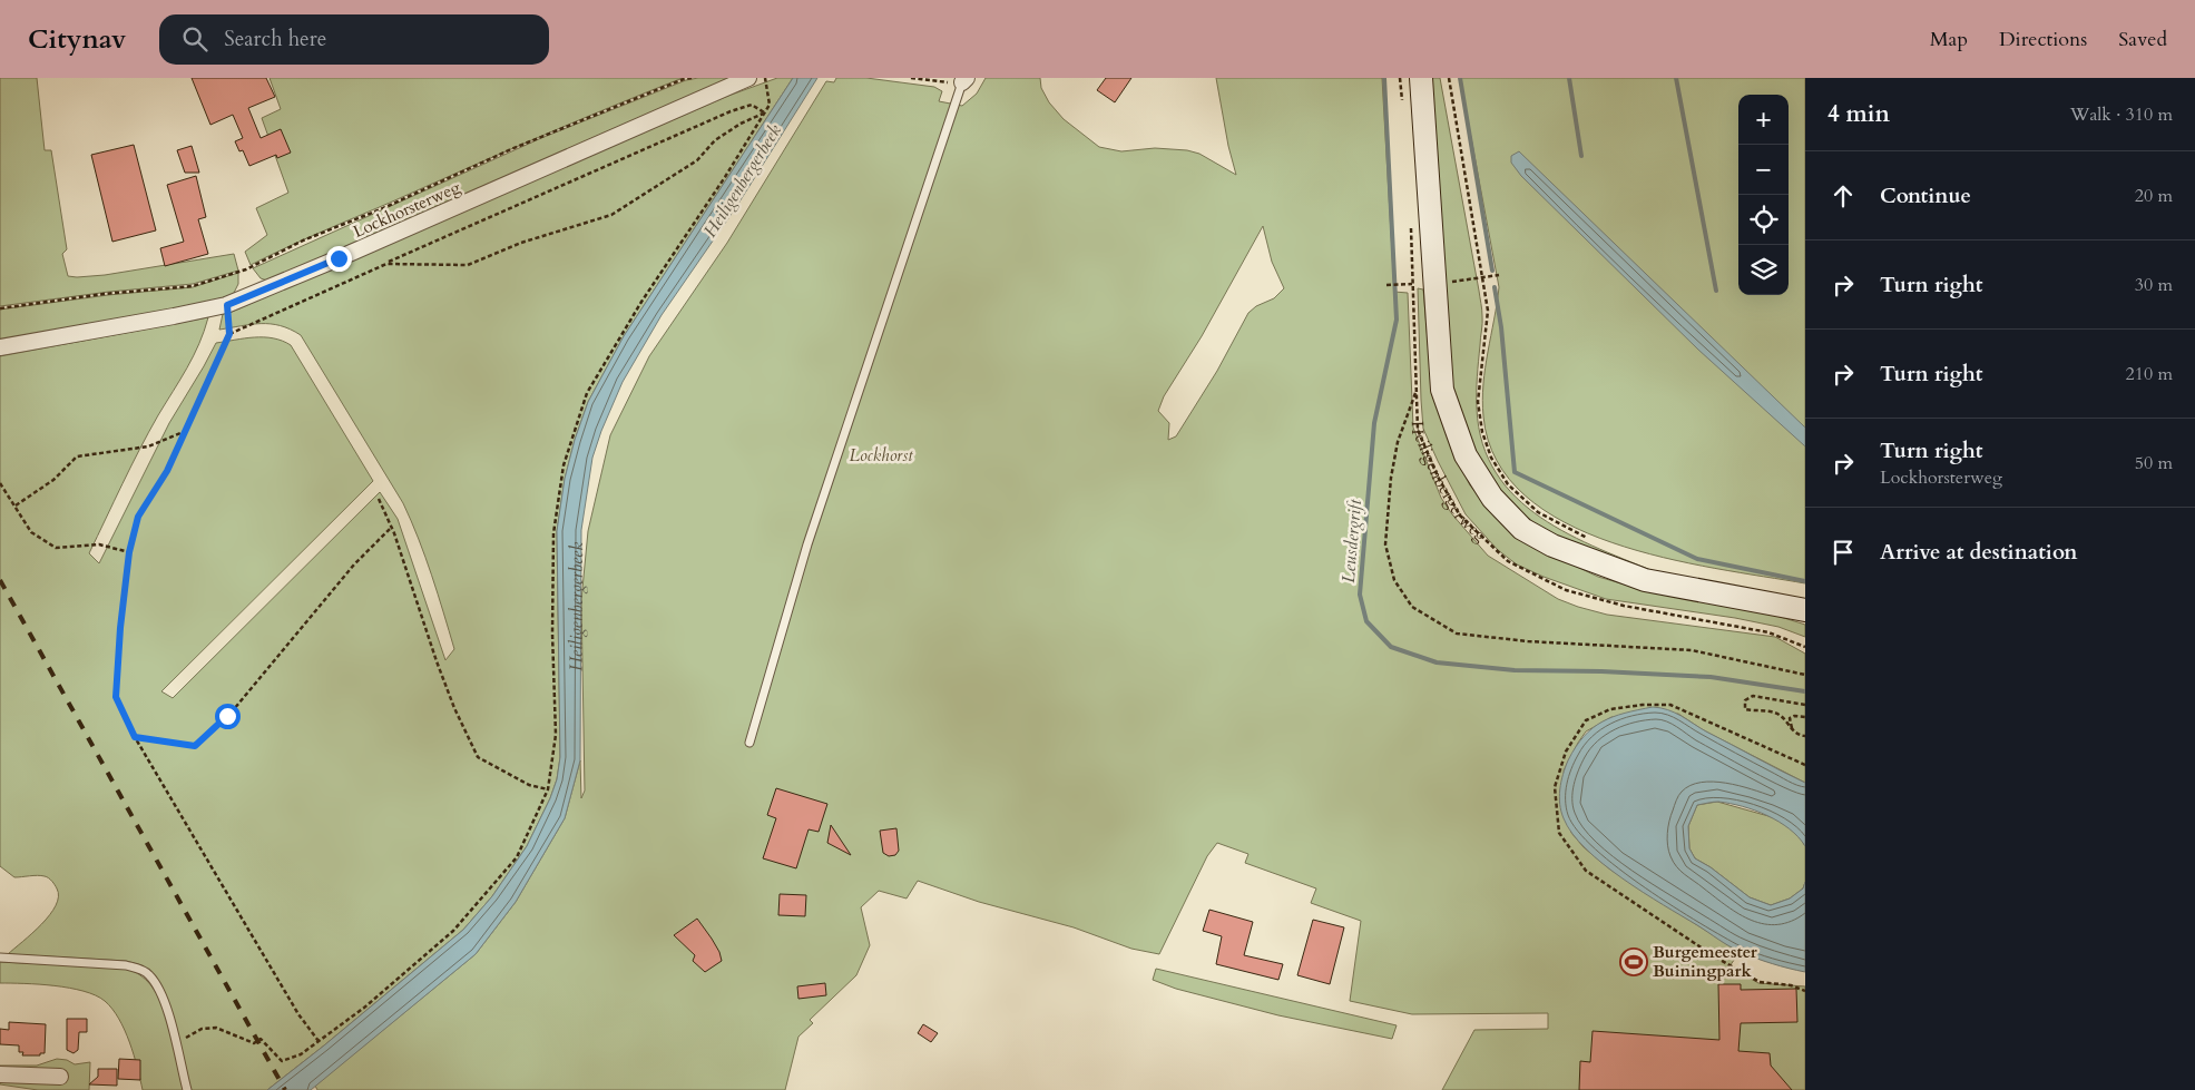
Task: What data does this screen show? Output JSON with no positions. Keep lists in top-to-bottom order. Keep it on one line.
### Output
{"streets":{"main road":["Heiligenbergerweg"],"street":["Lockhorsterweg"]},"water":["Heiligenbergerbeek","Leusdergrift"],"parks":["Lockhorst"],"places":{"sports":["Burgemeester Buiningpark"]},"page":{"header":"Citynav","search":"Search here","nav":["Map","Directions","Saved"],"heading":["4 min","Walk · 310 m"],"map_buttons":["+","−"],"list":[["Continue","20 m"],["Turn right","30 m"],["Turn right","210 m"],["Turn right","Lockhorsterweg","50 m"],"Arrive at destination"]}}
